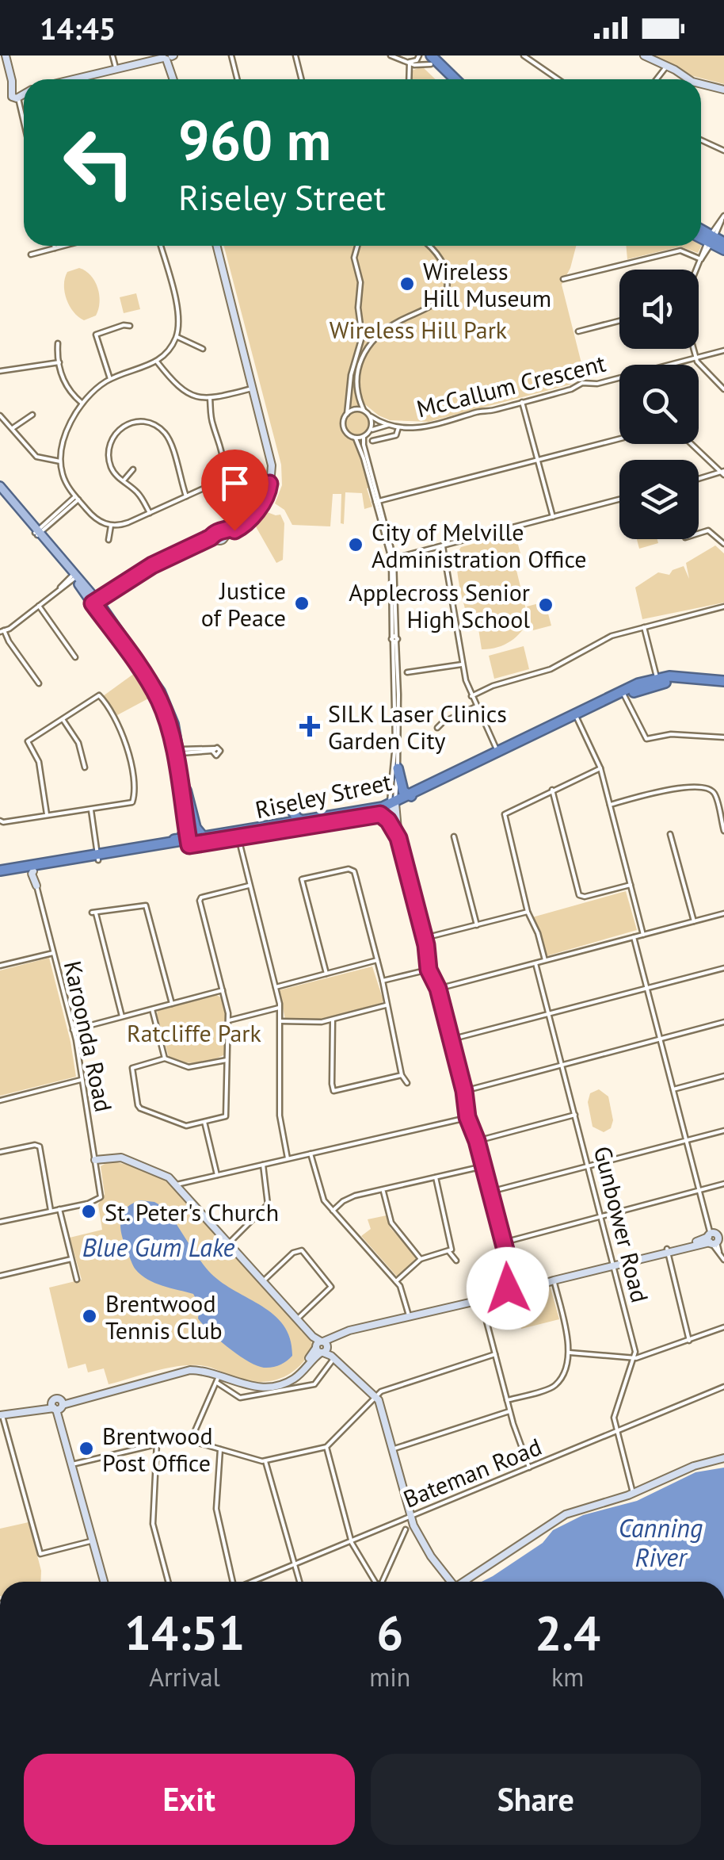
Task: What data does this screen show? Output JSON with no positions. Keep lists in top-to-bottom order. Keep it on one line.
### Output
{"streets":{"highway":["Riseley Street"],"street":["McCallum Crescent","Karoonda Road","Gunbower Road","Bateman Road"]},"crossings":[["Riseley Street","Karoonda Road"],["Gunbower Road","Bateman Road"]],"water":["Blue Gum Lake","Canning River"],"parks":["Wireless Hill Park","Ratcliffe Park"],"places":{"other":["Wireless Hill Museum","City of Melville Administration Office","Justice of Peace","Applecross Senior High School","St. Peter's Church","Brentwood Tennis Club","Brentwood Post Office"],"health":["SILK Laser Clinics Garden City"]},"page":{"status":"14:45","turn":["960 m","Riseley Street"],"eta":["14:51","Arrival","6","min","2.4","km"],"buttons":["Exit","Share"]}}
